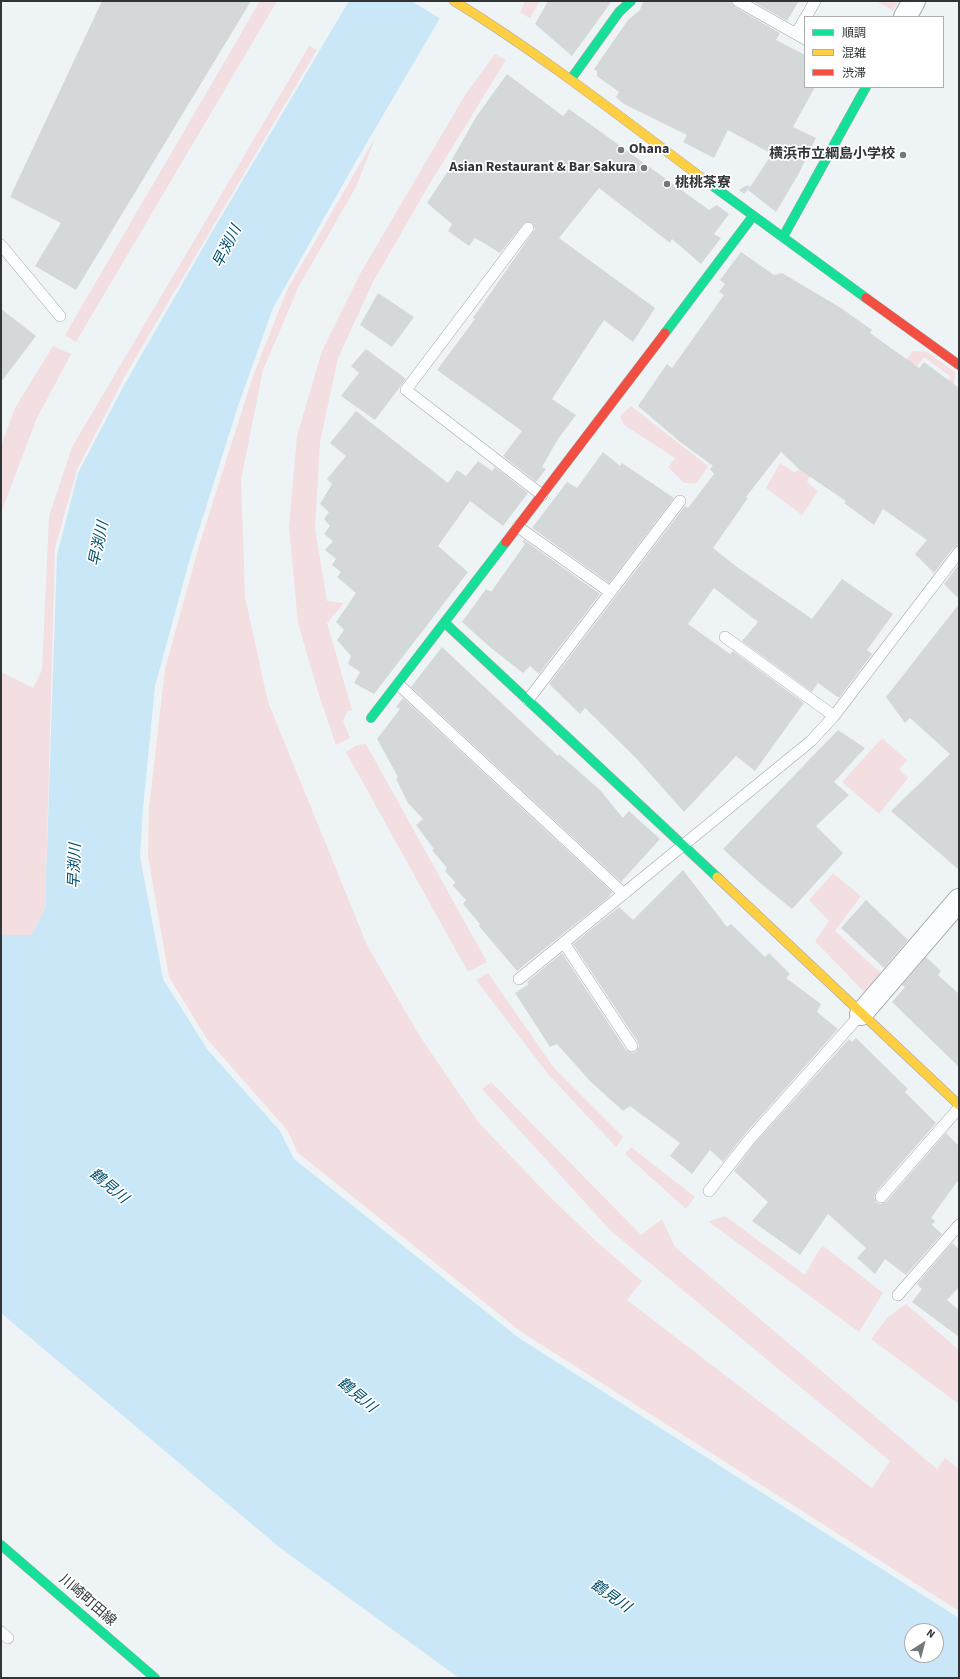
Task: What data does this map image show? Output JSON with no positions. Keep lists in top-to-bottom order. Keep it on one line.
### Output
{"streets":{"street":["川崎町田線"]},"water":["早渕川","鶴見川"],"places":["Ohana","横浜市立綱島小学校","Asian Restaurant & Bar Sakura","桃桃茶寮"],"legend":["順調","混雑","渋滞"],"north":"top right"}
